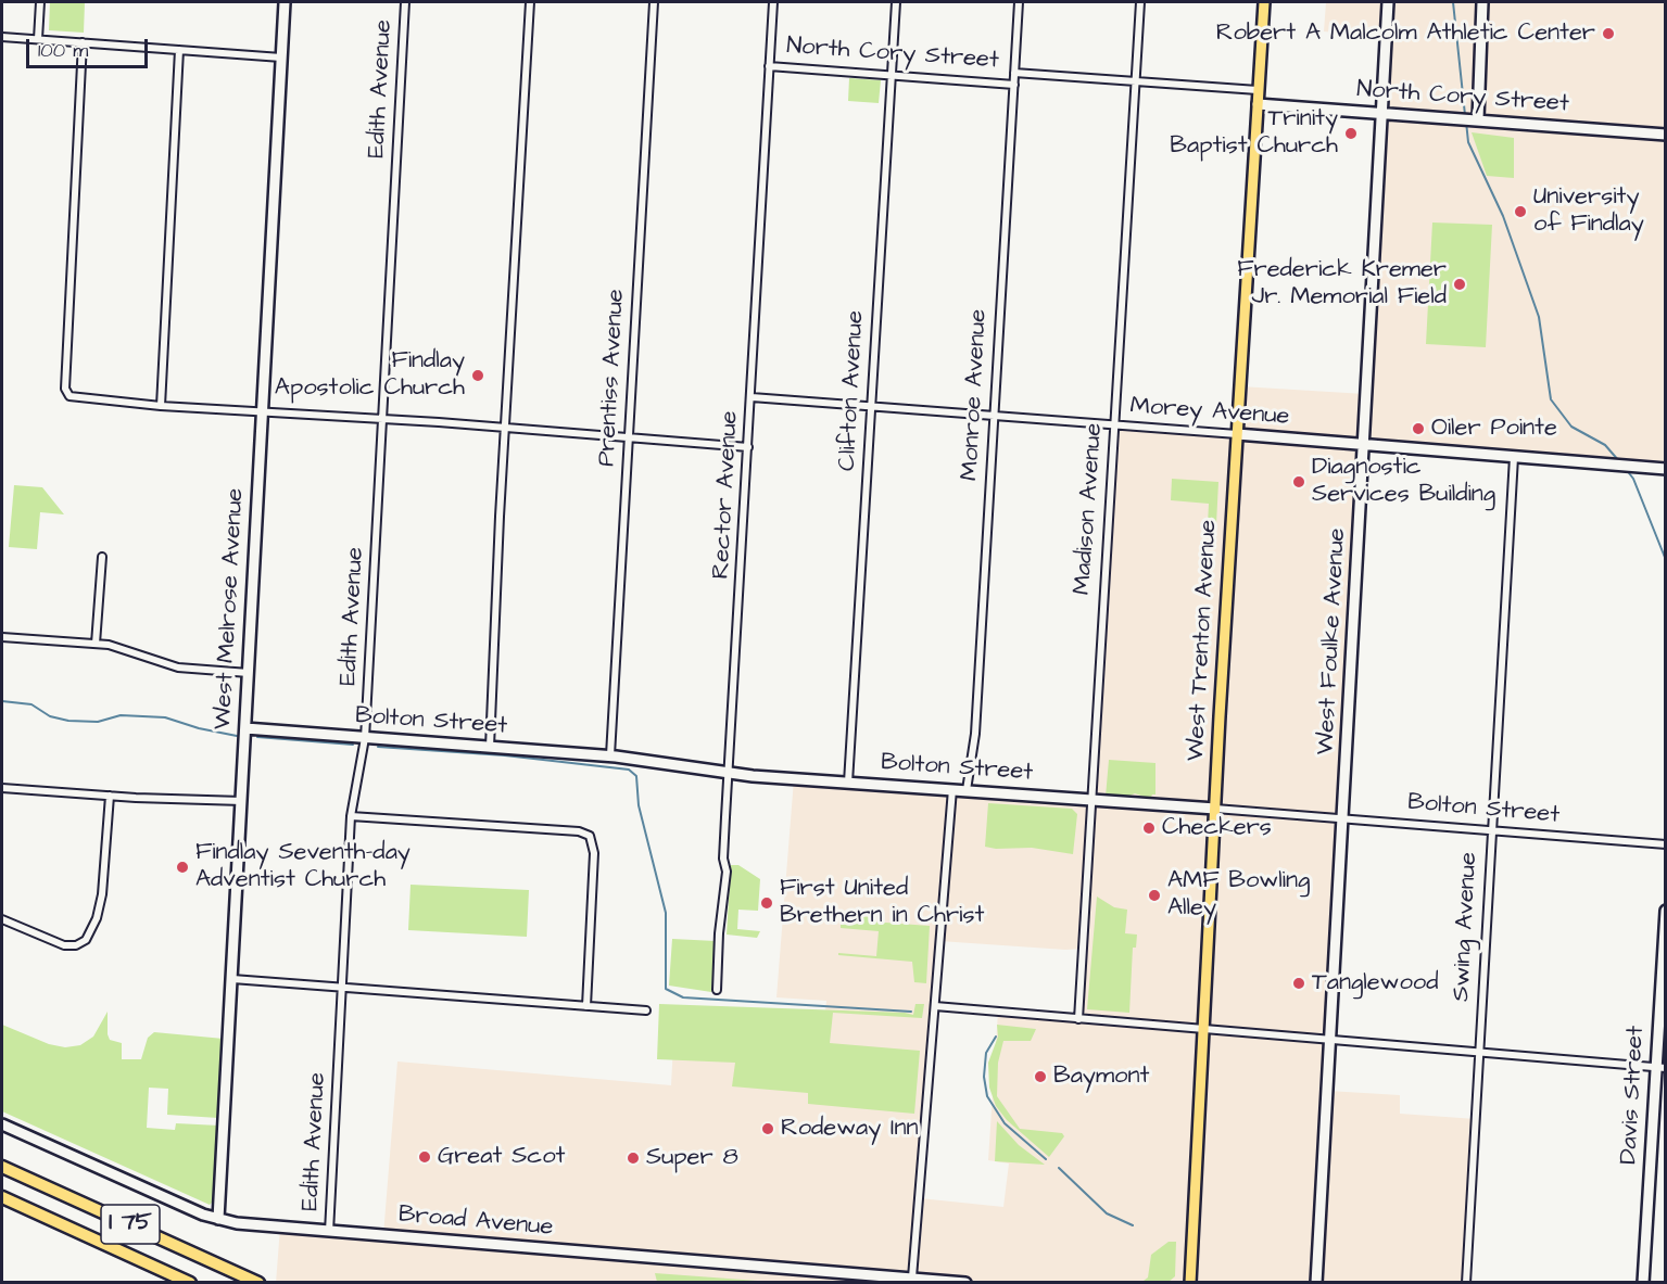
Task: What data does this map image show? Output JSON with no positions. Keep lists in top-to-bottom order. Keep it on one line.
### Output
{"streets":{"highway":["I 75"],"main road":["West Trenton Avenue"],"street":["North Cory Street","Edith Avenue","Prentiss Avenue","Clifton Avenue","Monroe Avenue","Morey Avenue","Rector Avenue","Madison Avenue","West Melrose Avenue","West Foulke Avenue","Bolton Street","Swing Avenue","Davis Street","Broad Avenue"]},"crossings":[["North Cory Street","Clifton Avenue"],["North Cory Street","Monroe Avenue"],["North Cory Street","Rector Avenue"],["North Cory Street","Madison Avenue"],["North Cory Street","West Trenton Avenue"],["North Cory Street","West Foulke Avenue"],["Edith Avenue","Bolton Street"],["Edith Avenue","Broad Avenue"],["Prentiss Avenue","Bolton Street"],["Clifton Avenue","Morey Avenue"],["Clifton Avenue","Bolton Street"],["Monroe Avenue","Morey Avenue"],["Monroe Avenue","Bolton Street"],["Morey Avenue","Rector Avenue"],["Morey Avenue","Madison Avenue"],["Morey Avenue","West Trenton Avenue"],["Morey Avenue","West Foulke Avenue"],["Morey Avenue","Swing Avenue"],["Rector Avenue","Bolton Street"],["Madison Avenue","Bolton Street"],["West Melrose Avenue","Bolton Street"],["West Melrose Avenue","Broad Avenue"],["West Trenton Avenue","Bolton Street"],["West Foulke Avenue","Bolton Street"],["Bolton Street","Swing Avenue"]],"places":["Robert A Malcolm Athletic Center","Trinity Baptist Church","University of Findlay","Frederick Kremer Jr. Memorial Field","Findlay Apostolic Church","Oiler Pointe","Diagnostic Services Building","Checkers","Findlay Seventh-day Adventist Church","AMF Bowling Alley","First United Brethern in Christ","Tanglewood","Baymont","Rodeway Inn","Great Scot","Super 8"],"scale_bar":"100 m"}
